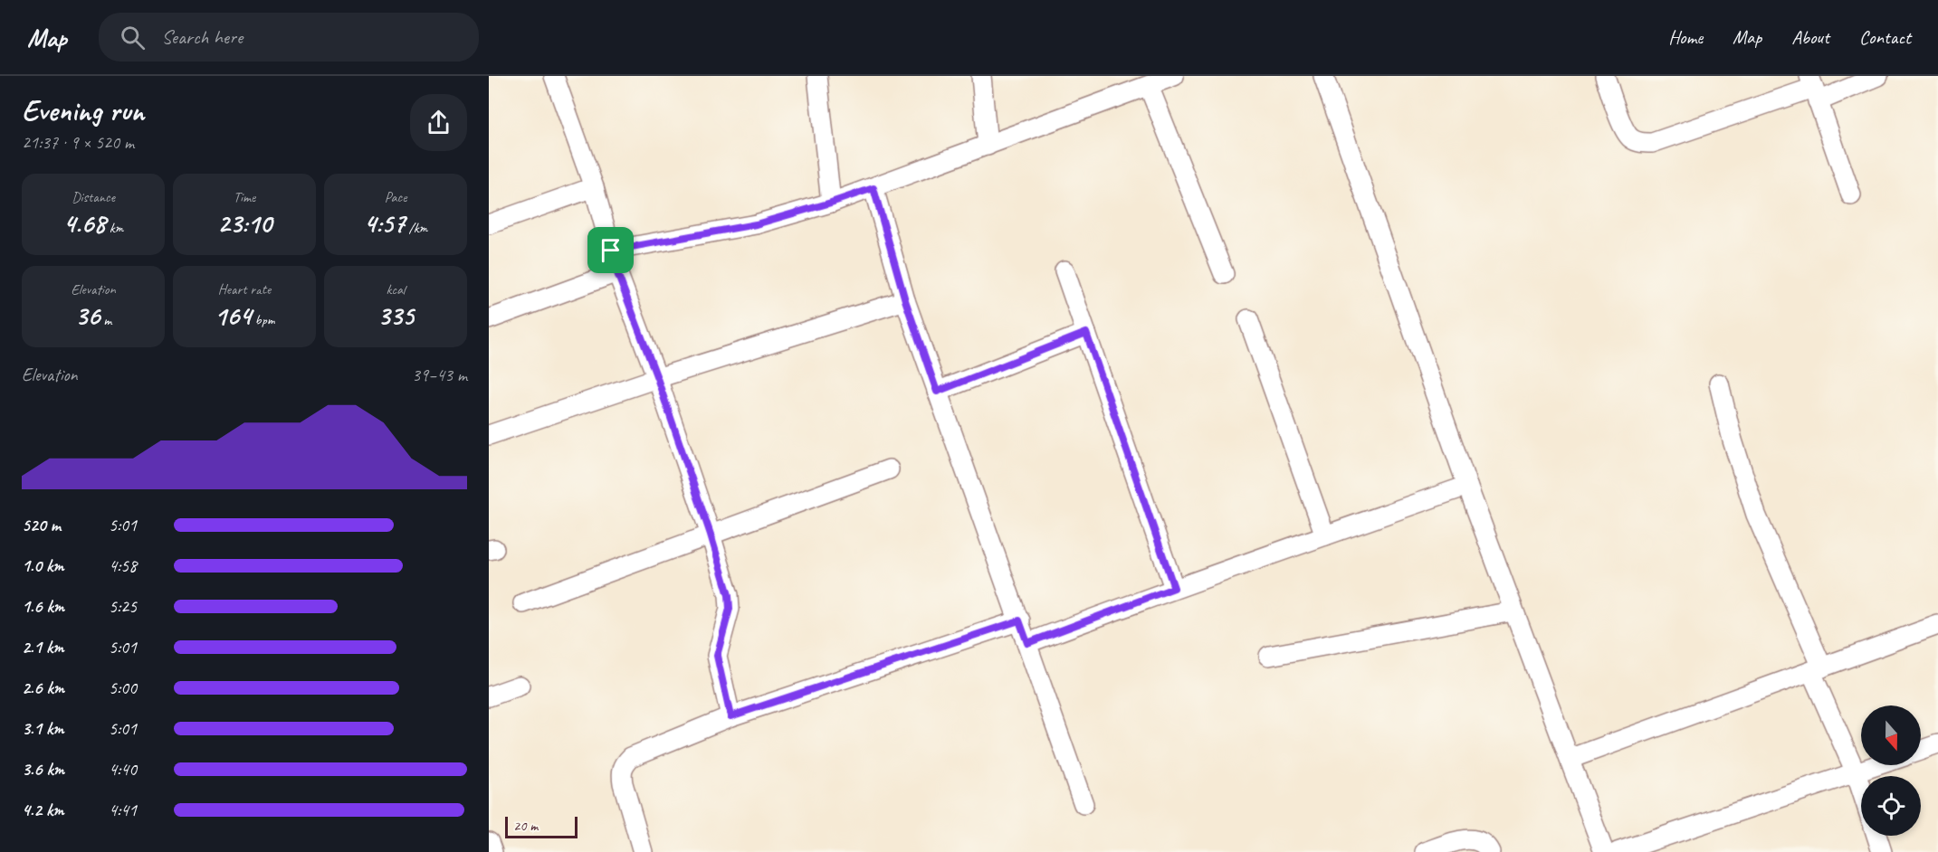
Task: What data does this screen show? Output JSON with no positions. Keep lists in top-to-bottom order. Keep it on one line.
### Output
{"scale_bar":"20 m","north":"bottom","page":{"header":"Map","search":"Search here","nav":["Home","Map","About","Contact"],"heading":["Evening run","21:37 · 9 × 520 m"],"stats":[["Distance","4.68 km"],["Time","23:10"],["Pace","4:57 /km"],["Elevation","36 m"],["Heart rate","164 bpm"],["kcal","335"]],"chart":["Elevation","39–43 m"],"list":[{"name":"520 m","note":"5:01"},{"name":"1.0 km","note":"4:58"},{"name":"1.6 km","note":"5:25"},{"name":"2.1 km","note":"5:01"},{"name":"2.6 km","note":"5:00"},{"name":"3.1 km","note":"5:01"},{"name":"3.6 km","note":"4:40"},{"name":"4.2 km","note":"4:41"}],"scale":"20 m"}}
